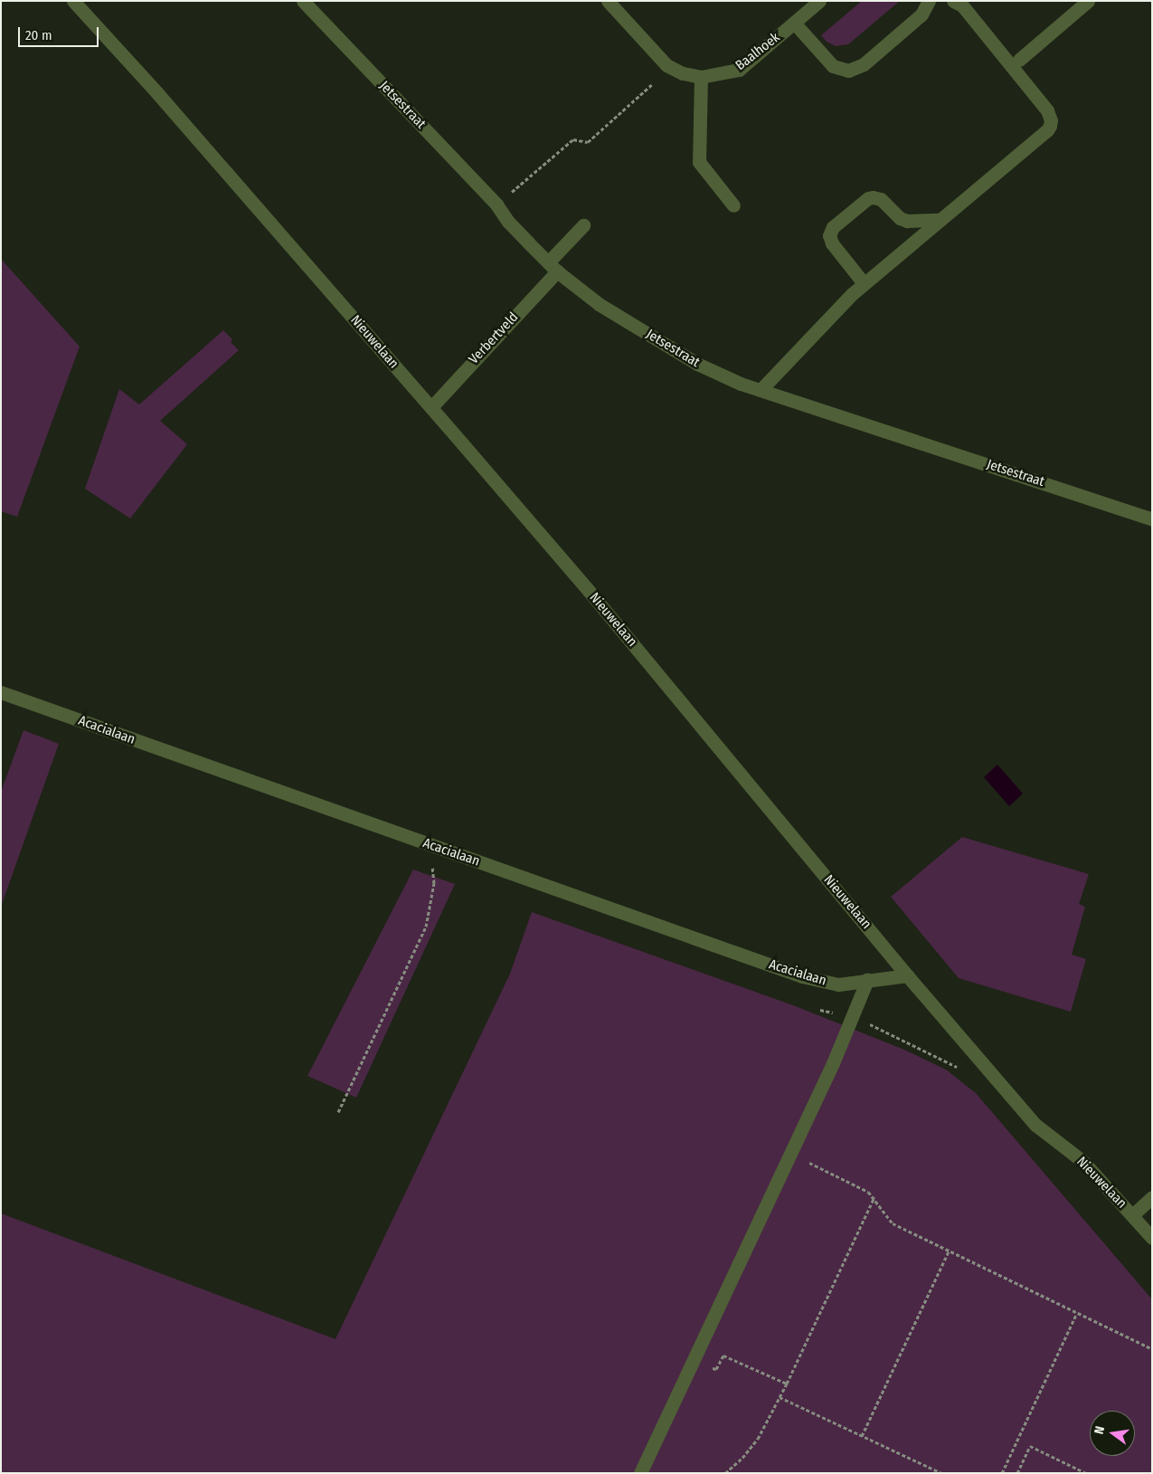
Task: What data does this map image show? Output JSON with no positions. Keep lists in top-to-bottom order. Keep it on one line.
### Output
{"streets":{"street":["Baalhoek","Jetsestraat","Verbertveld","Nieuwelaan","Acacialaan"]},"crossings":[["Jetsestraat","Verbertveld"],["Verbertveld","Nieuwelaan"],["Nieuwelaan","Acacialaan"]],"scale_bar":"20 m","north":"left"}
